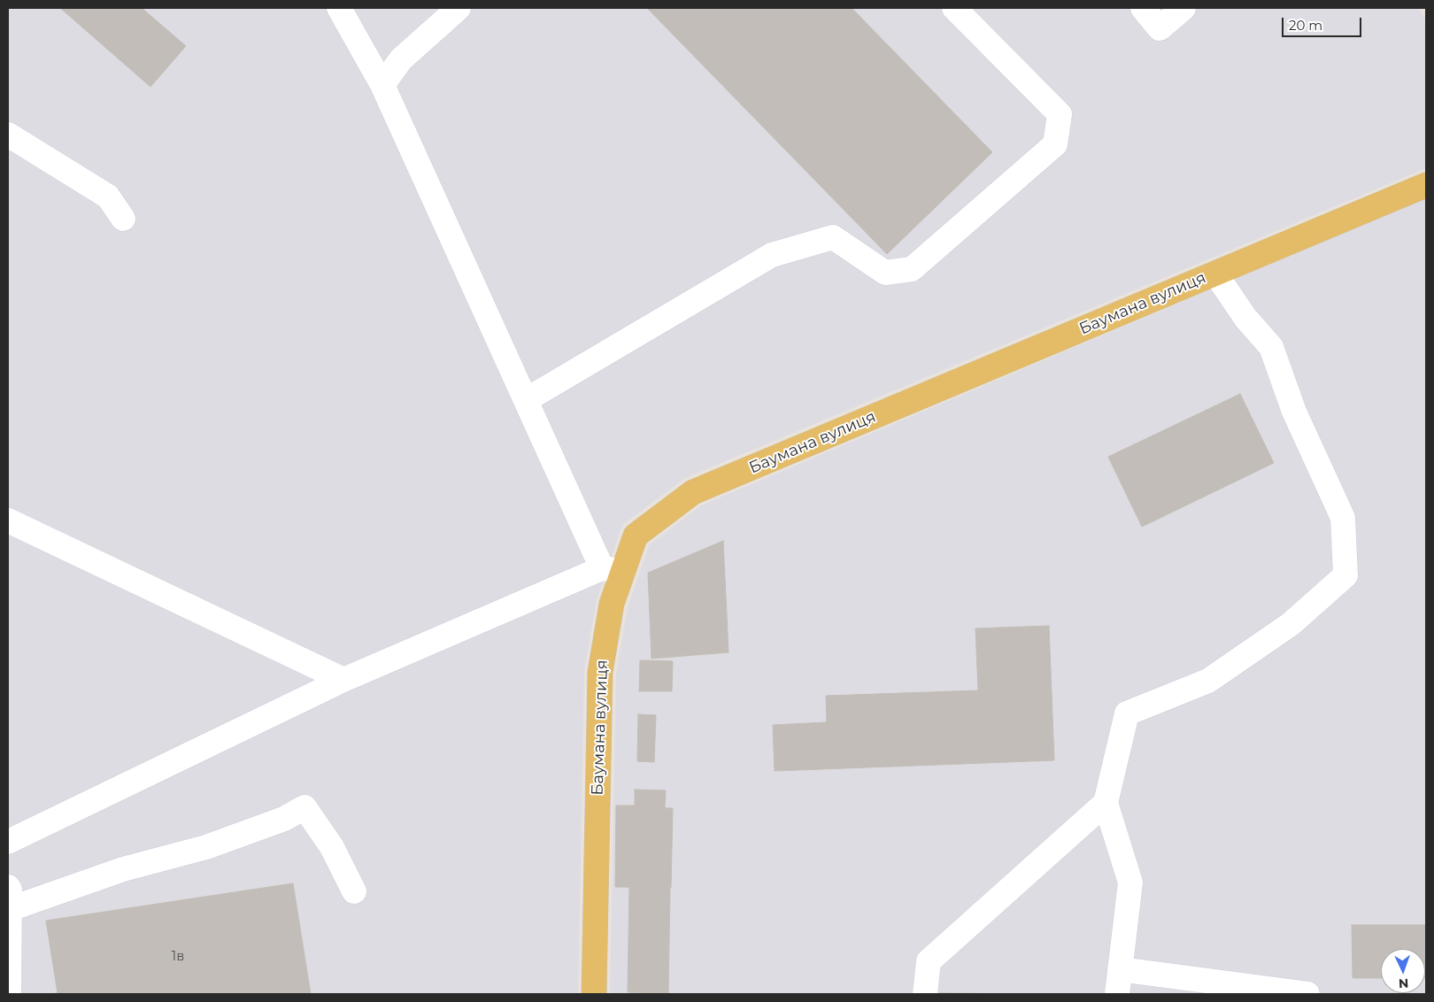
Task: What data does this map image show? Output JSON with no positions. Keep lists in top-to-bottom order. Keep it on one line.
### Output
{"streets":{"main road":["Баумана вулиця"]},"house_numbers":["1в"],"scale_bar":"20 m","north":"bottom"}
